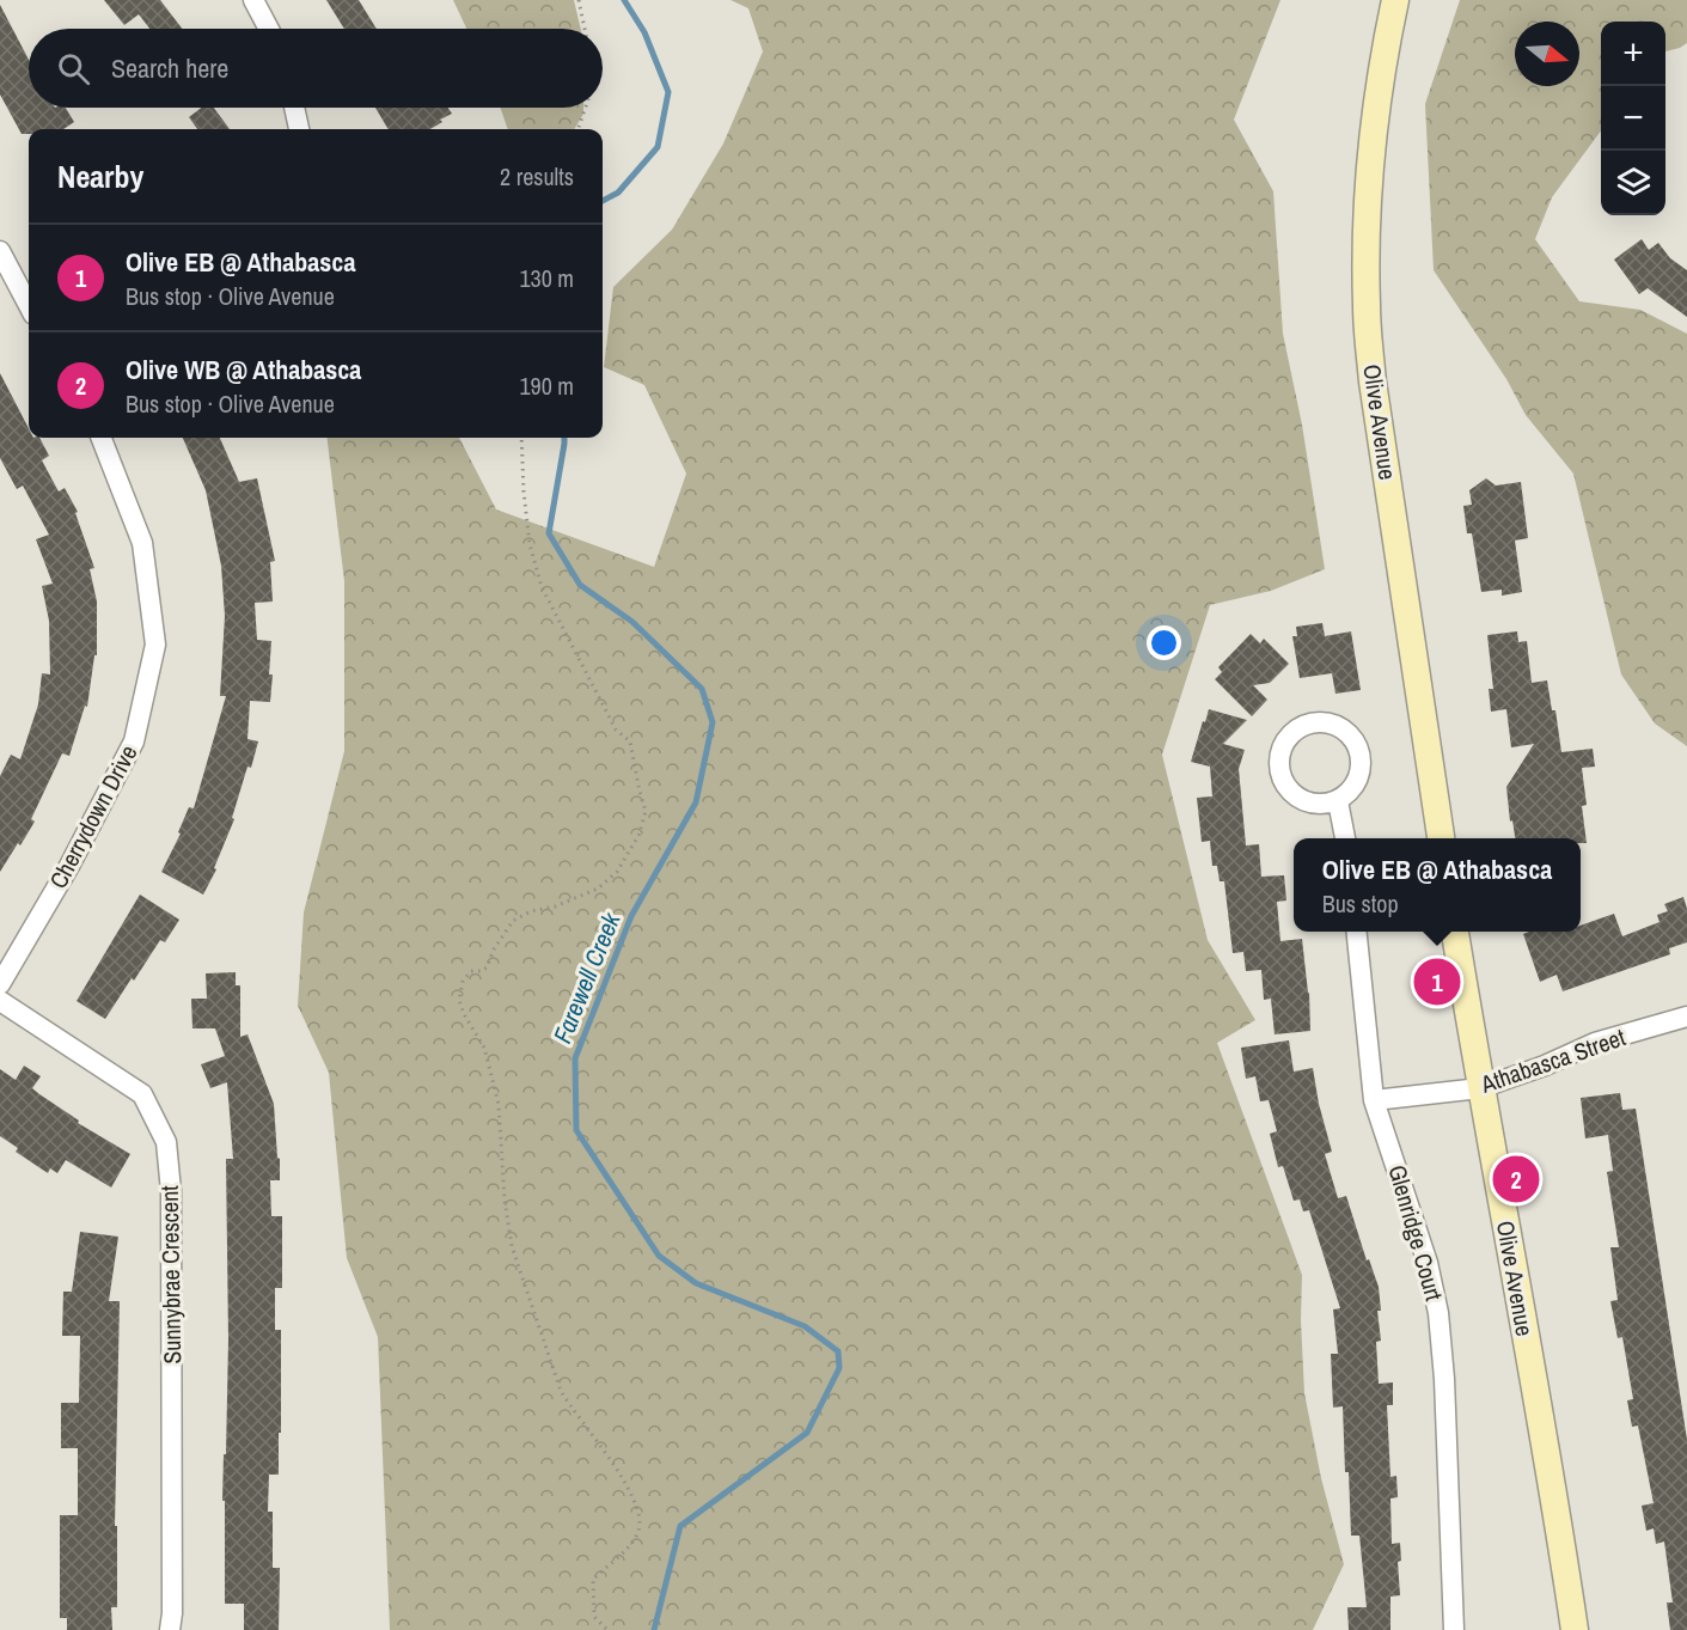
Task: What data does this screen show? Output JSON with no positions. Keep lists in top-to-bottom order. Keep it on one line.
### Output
{"streets":{"main road":["Olive Avenue"],"street":["Cherrydown Drive","Athabasca Street","Glenridge Court","Sunnybrae Crescent"]},"crossings":[["Olive Avenue","Athabasca Street"],["Athabasca Street","Glenridge Court"]],"water":["Farewell Creek"],"north":"right","page":{"map_buttons":["+","−"],"search":"Search here","heading":["Nearby","2 results"],"list":[{"mark":"1","name":"Olive EB @ Athabasca","note":"Bus stop · Olive Avenue","value":"130 m"},{"mark":"2","name":"Olive WB @ Athabasca","note":"Bus stop · Olive Avenue","value":"190 m"}],"popup":["Olive EB @ Athabasca","Bus stop"],"pins":["1","2"]}}
